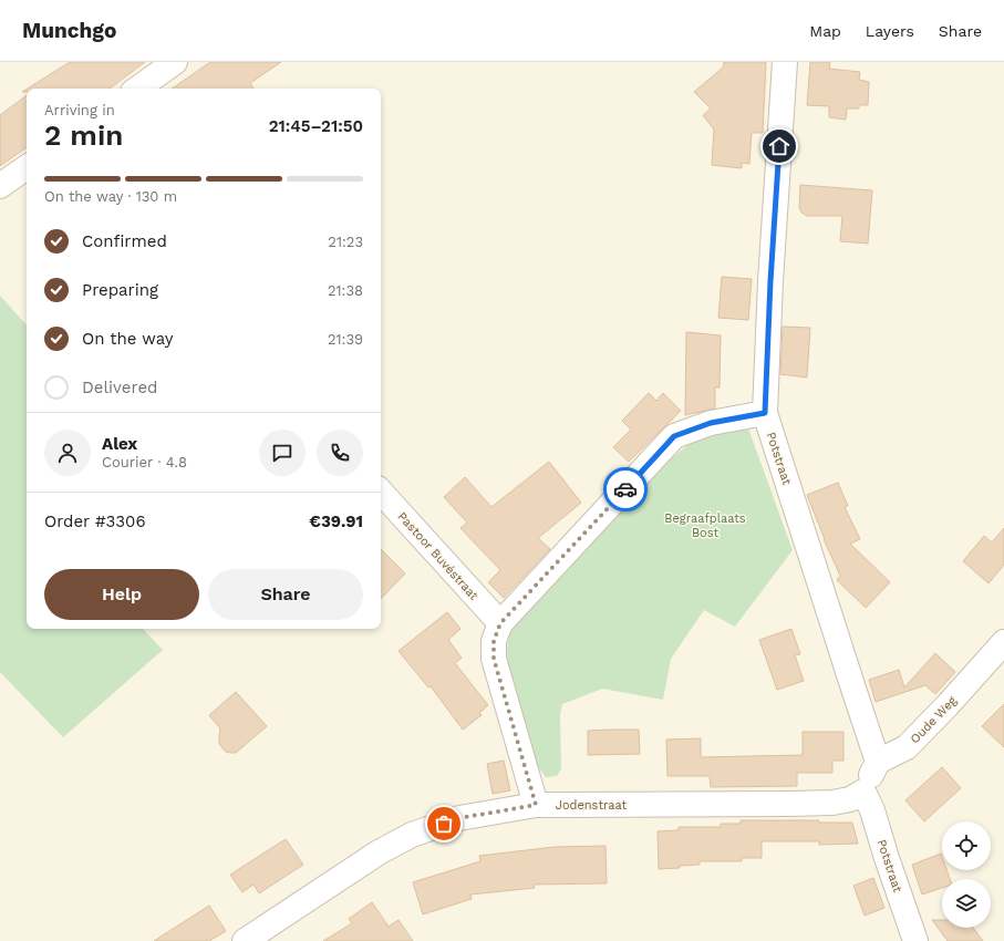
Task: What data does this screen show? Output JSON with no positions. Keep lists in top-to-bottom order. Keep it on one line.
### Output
{"streets":{"street":["Potstraat","Pastoor Buvéstraat","Oude Weg","Jodenstraat"]},"crossings":[["Potstraat","Oude Weg"],["Potstraat","Jodenstraat"]],"parks":["Begraafplaats Bost"],"page":{"header":"Munchgo","nav":["Map","Layers","Share"],"heading":["2 min","Arriving in","21:45–21:50"],"panel":["Alex","Courier · 4.8","Order #3306","€39.91"],"bar":"On the way · 130 m","list":[["Confirmed","21:23"],["Preparing","21:38"],["On the way","21:39"],"Delivered"],"buttons":["Help","Share"]}}
